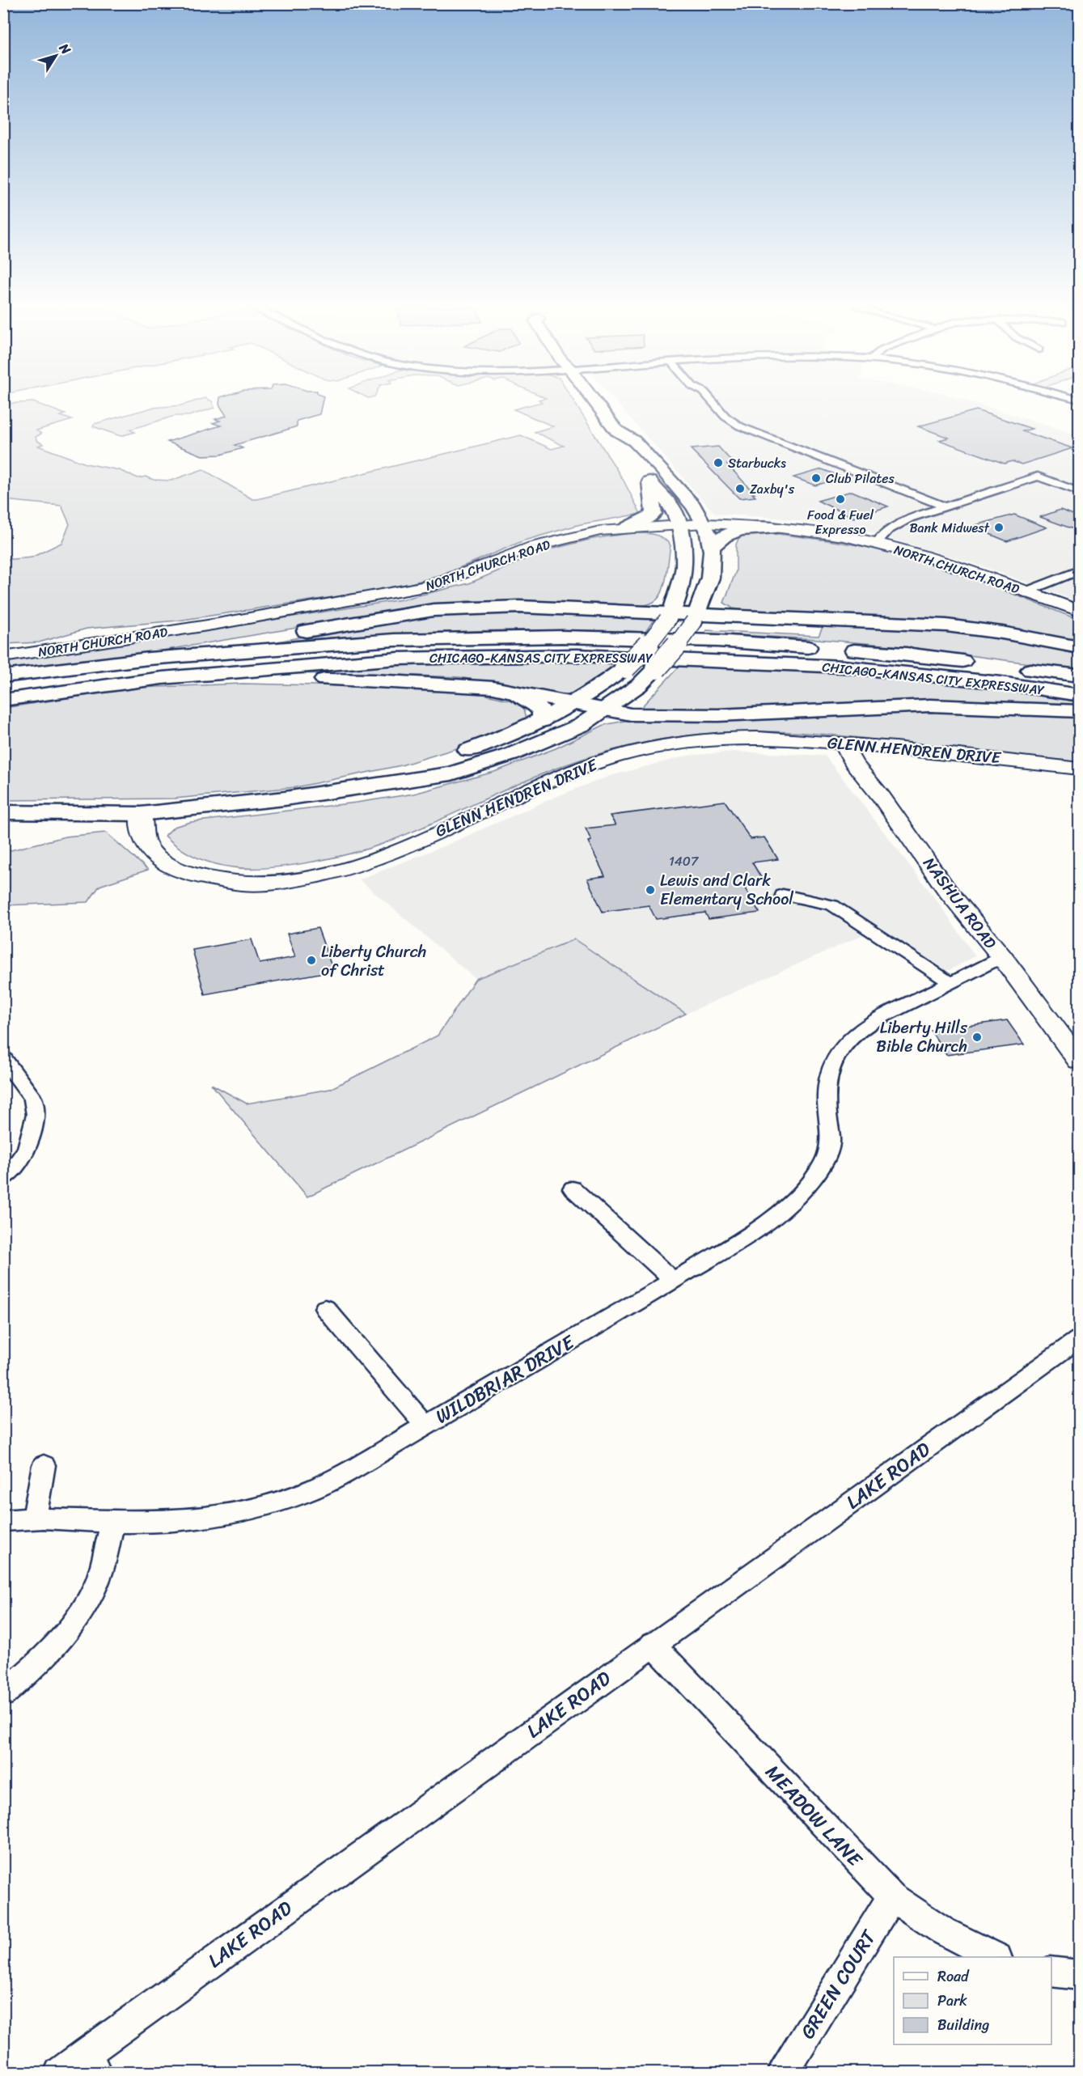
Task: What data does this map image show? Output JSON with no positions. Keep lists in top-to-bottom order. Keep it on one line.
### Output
{"streets":{"main road":["CHICAGO-KANSAS CITY EXPRESSWAY"],"street":["NORTH CHURCH ROAD","GLENN HENDREN DRIVE","NASHUA ROAD","WILDBRIAR DRIVE","LAKE ROAD","MEADOW LANE","GREEN COURT"]},"crossings":[["GLENN HENDREN DRIVE","NASHUA ROAD"],["NASHUA ROAD","WILDBRIAR DRIVE"],["LAKE ROAD","MEADOW LANE"],["MEADOW LANE","GREEN COURT"]],"places":["Starbucks","Club Pilates","Zaxby's","Food & Fuel Expresso","Bank Midwest","Lewis and Clark Elementary School","Liberty Church of Christ","Liberty Hills Bible Church"],"house_numbers":["1407"],"legend":["Road","Park","Building"],"north":"top right"}
